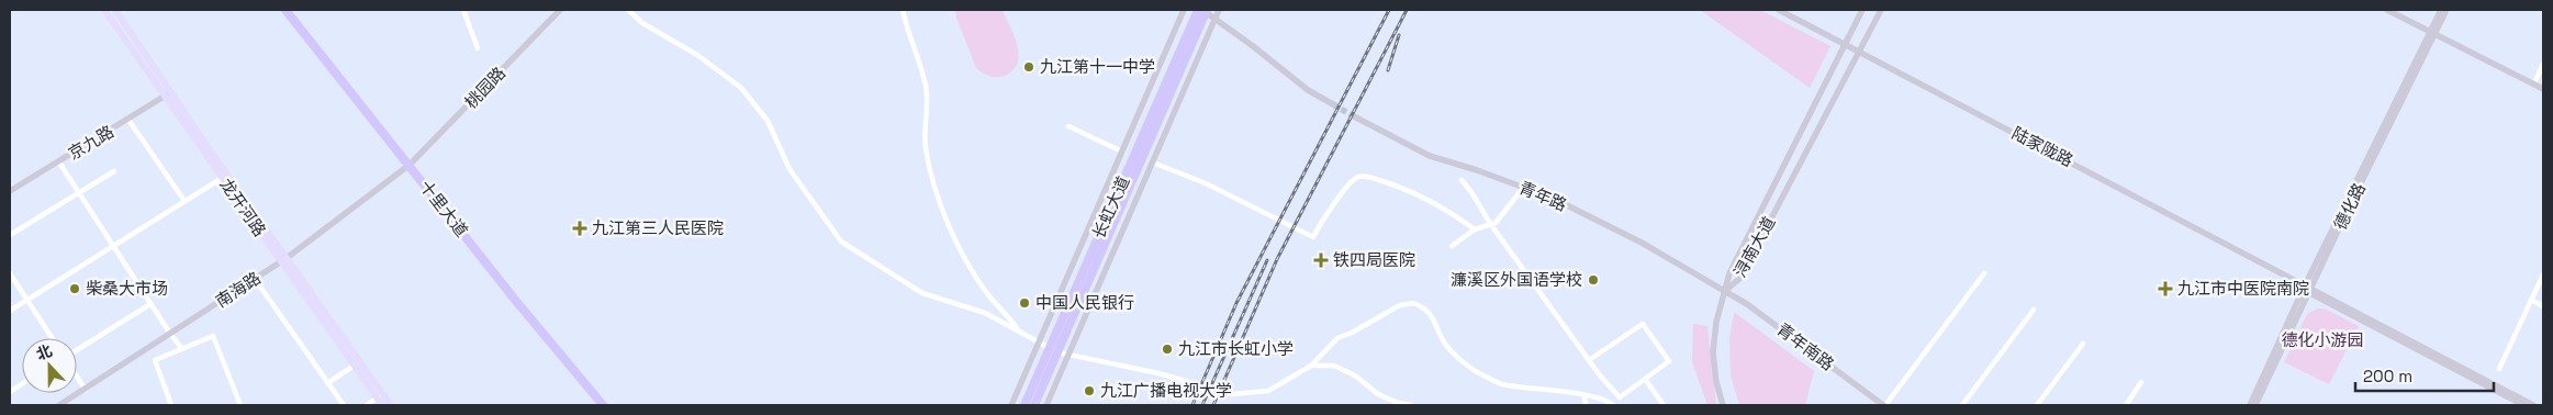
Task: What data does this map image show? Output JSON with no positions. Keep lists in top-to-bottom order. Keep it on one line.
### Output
{"streets":{"highway":["长虹大道","十里大道"],"main road":["桃园路","京九路","陆家陇路","青年路","德化路","龙开河路","浔南大道","南海路","青年南路"]},"crossings":[["桃园路","十里大道"],["桃园路","南海路"],["京九路","龙开河路"],["陆家陇路","德化路"],["陆家陇路","浔南大道"],["青年路","浔南大道"],["青年路","青年南路"],["龙开河路","南海路"],["十里大道","南海路"],["浔南大道","青年南路"]],"parks":["德化小游园"],"places":{"other":["九江第十一中学","濂溪区外国语学校","柴桑大市场","中国人民银行","九江市长虹小学","九江广播电视大学"],"health":["九江第三人民医院","铁四局医院","九江市中医院南院"]},"scale_bar":"200 m","north":"top"}
